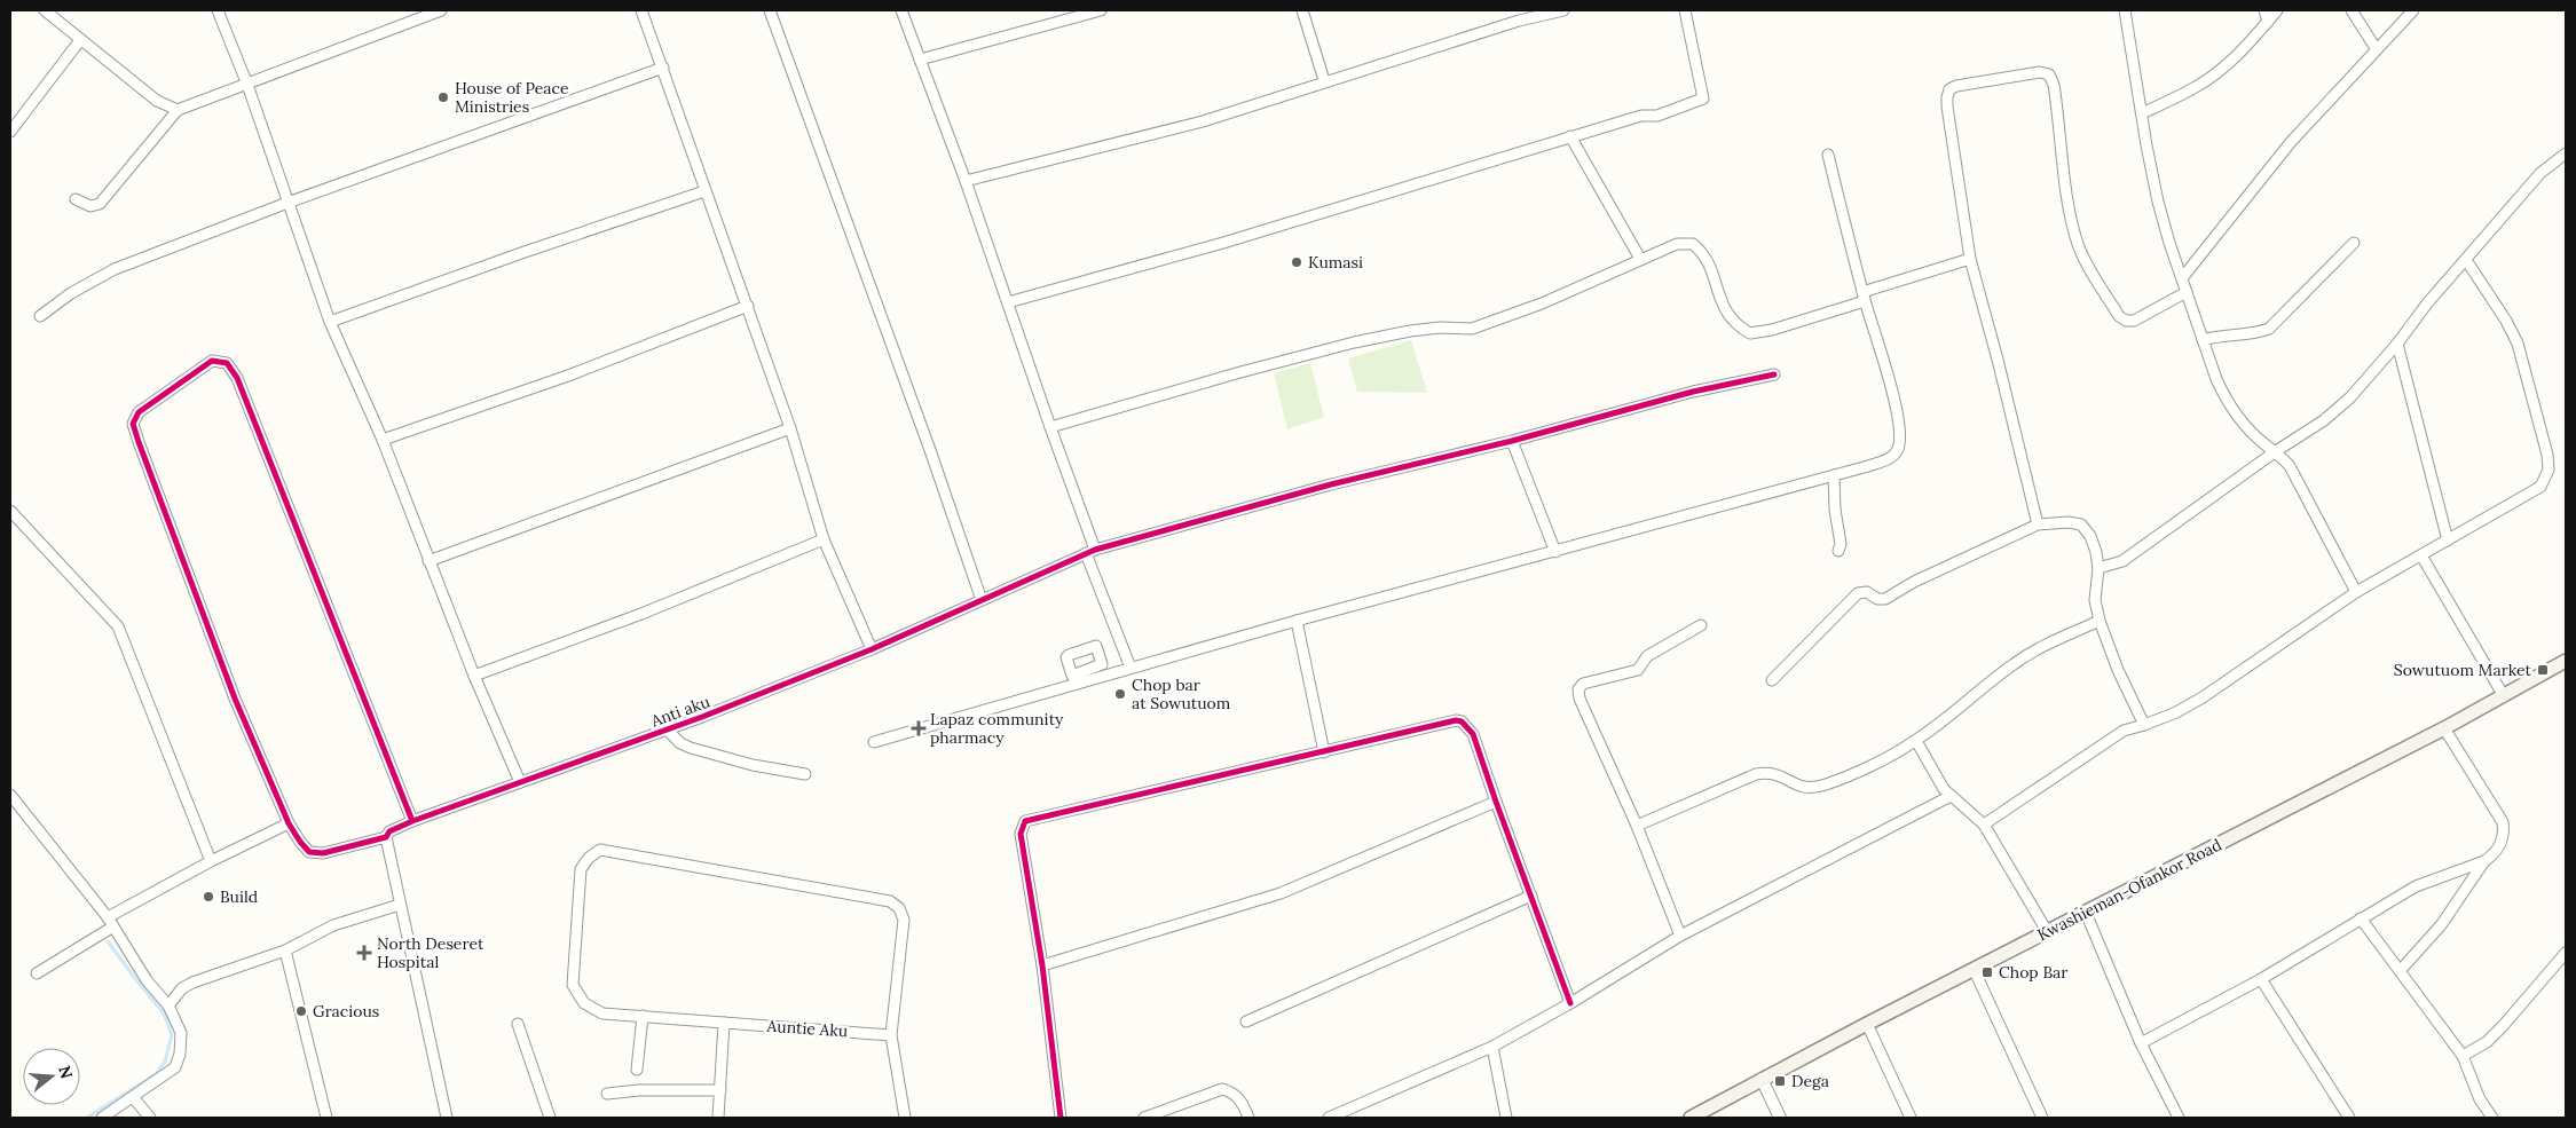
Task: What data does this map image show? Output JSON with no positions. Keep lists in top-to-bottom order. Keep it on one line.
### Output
{"streets":{"main road":["Kwashieman-Ofankor Road"],"street":["Anti aku","Auntie Aku"]},"places":{"other":["House of Peace Ministries","Kumasi","Chop bar at Sowutuom","Build","Gracious"],"transit":["Sowutuom Market","Chop Bar","Dega"],"health":["Lapaz community pharmacy","North Deseret Hospital"]},"north":"right"}
